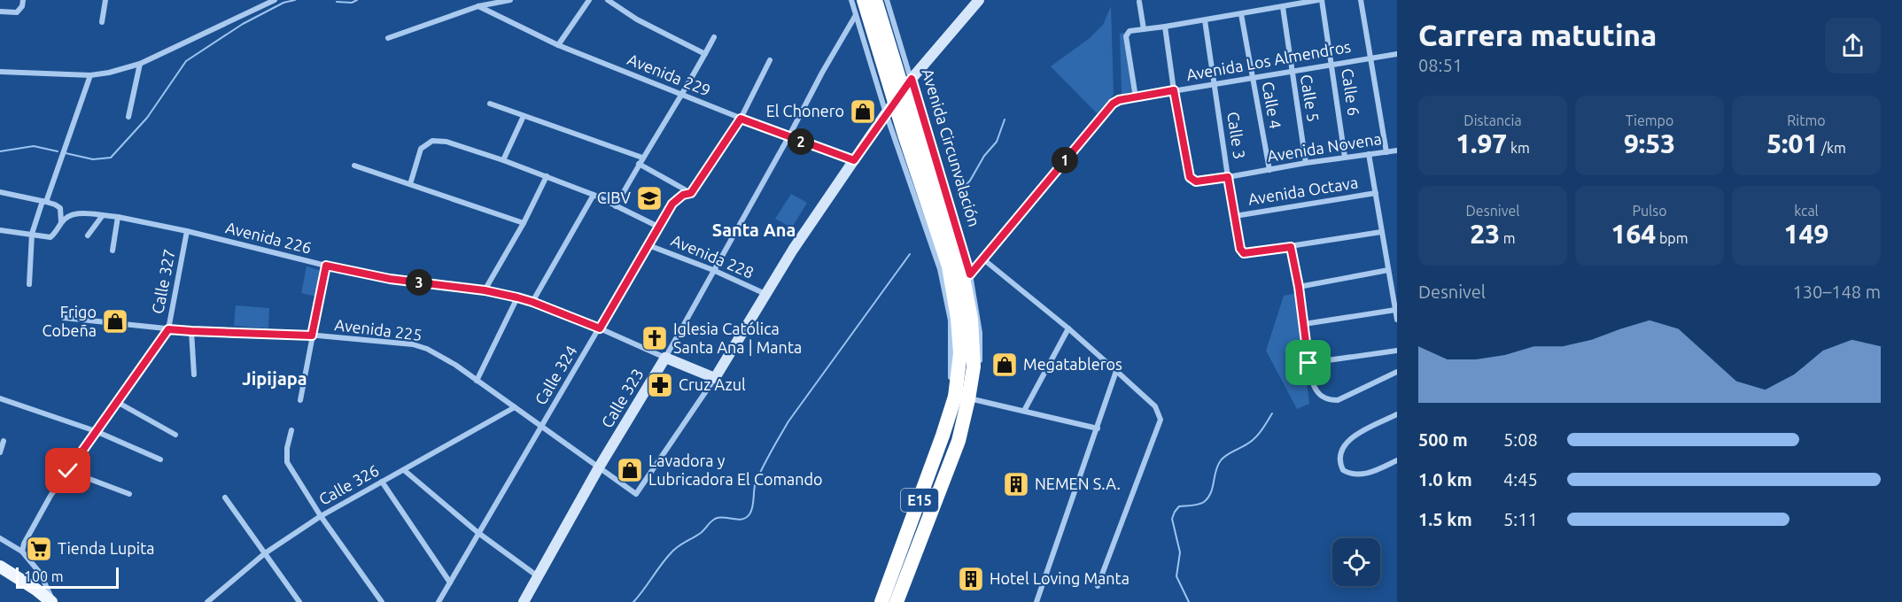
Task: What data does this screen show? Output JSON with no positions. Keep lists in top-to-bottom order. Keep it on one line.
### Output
{"streets":{"highway":["Avenida Circunvalación","E15"],"street":["Avenida Los Almendros","Avenida 229","Calle 6","Calle 5","Calle 4","Calle 3","Avenida Novena","Avenida Octava","Avenida 226","Avenida 228","Calle 327","Avenida 225","Calle 324","Calle 323","Calle 326"]},"crossings":[["Avenida Los Almendros","Calle 6"],["Avenida Los Almendros","Calle 5"],["Avenida Los Almendros","Calle 4"],["Avenida Los Almendros","Calle 3"],["Avenida Los Almendros","Avenida Circunvalación"],["Avenida Los Almendros","Avenida Novena"],["Avenida 229","Calle 324"],["Avenida 229","Calle 323"],["Calle 6","Avenida Novena"],["Calle 5","Avenida Novena"],["Calle 4","Avenida Novena"],["Calle 3","Avenida Novena"],["Calle 3","Avenida Octava"],["Avenida Circunvalación","Calle 323"],["Avenida 226","Calle 327"],["Avenida 226","Calle 324"],["Avenida 226","Calle 323"],["Avenida 228","Calle 324"],["Avenida 228","Calle 323"],["Calle 327","Avenida 225"],["Avenida 225","Calle 324"],["Avenida 225","Calle 323"],["Avenida 225","Calle 326"]],"districts":["Santa Ana","Jipijapa"],"places":{"shop":["El Chonero","Frigo Cobeña","Megatableros","Lavadora y Lubricadora El Comando"],"school or university":["CIBV"],"church":["Iglesia Católica Santa Ana | Manta"],"pharmacy":["Cruz Azul"],"building":["NEMEN S.A.","Hotel Loving Manta"],"supermarket":["Tienda Lupita"]},"scale_bar":"100 m","page":{"heading":["Carrera matutina","08:51"],"stats":[["Distancia","1.97 km"],["Tiempo","9:53"],["Ritmo","5:01 /km"],["Desnivel","23 m"],["Pulso","164 bpm"],["kcal","149"]],"pins":["2","1","3"],"chart":["Desnivel","130–148 m"],"list":[{"name":"500 m","note":"5:08"},{"name":"1.0 km","note":"4:45"},{"name":"1.5 km","note":"5:11"}],"scale":"100 m"}}
